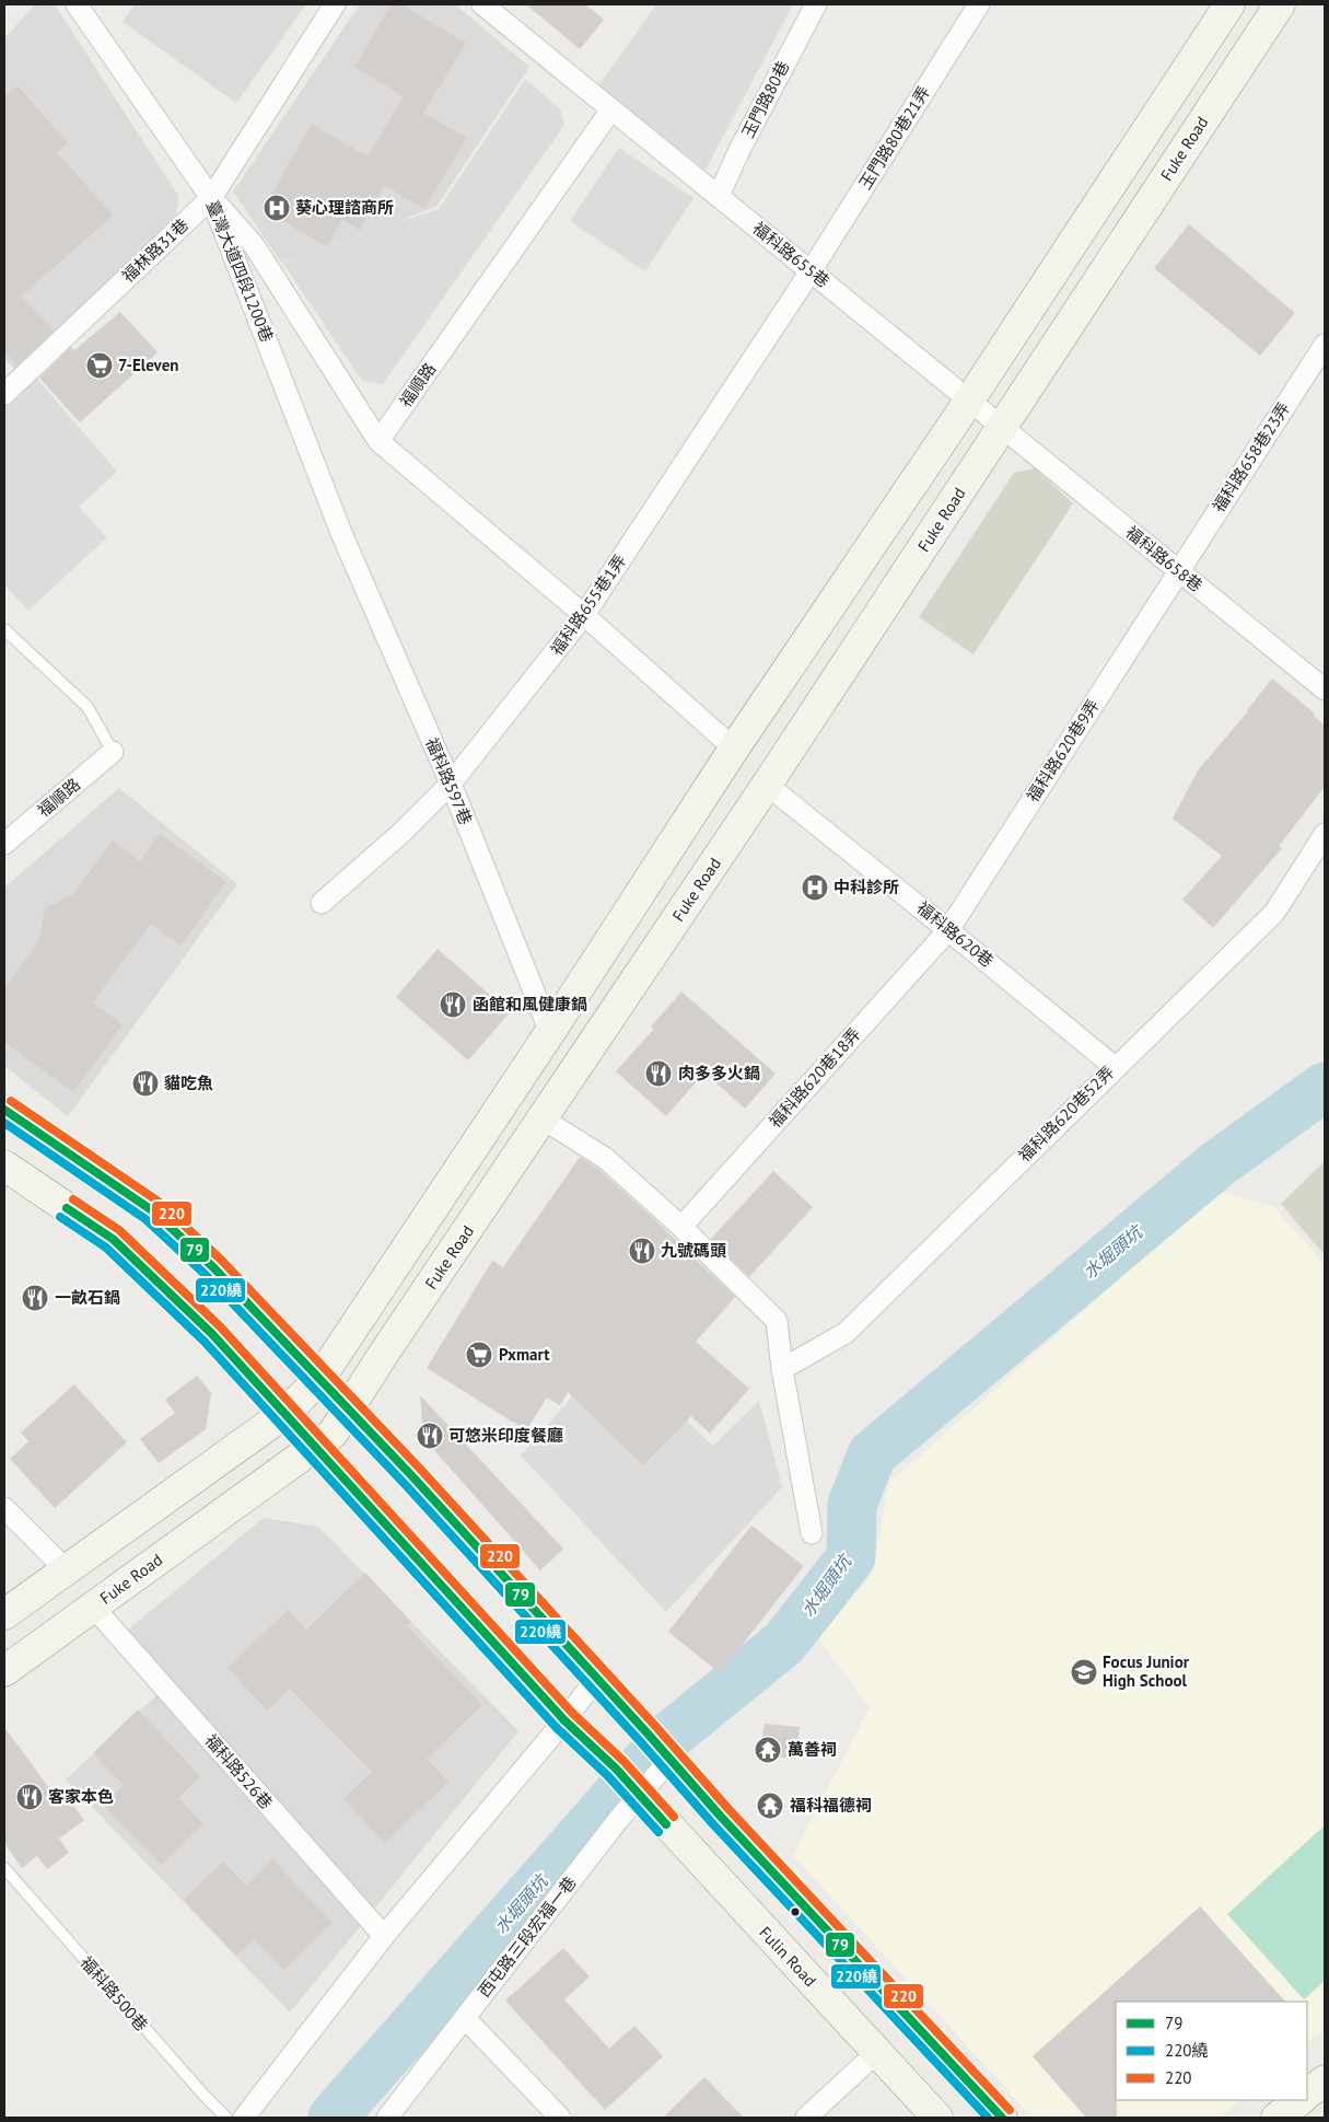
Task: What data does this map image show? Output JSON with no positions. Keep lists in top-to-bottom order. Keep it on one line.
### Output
{"streets":{"street":["玉門路80巷","玉門路80巷21弄","Fuke Road","福林路31巷","福科路655巷","臺灣大道四段1200巷","福順路","福科路658巷23弄","福科路658巷","福科路655巷1弄","福科路620巷9弄","福科路597巷","福科路620巷","福科路620巷18弄","福科路620巷52弄","福科路526巷","西屯路三段宏福一巷","Fulin Road"],"lane":["福科路500巷"]},"crossings":[["玉門路80巷","福科路655巷"],["玉門路80巷21弄","福科路655巷"],["玉門路80巷21弄","福科路655巷1弄"],["Fuke Road","福科路655巷"],["Fuke Road","福科路658巷"],["Fuke Road","福科路620巷"],["Fuke Road","福科路526巷"],["福林路31巷","臺灣大道四段1200巷"],["福科路655巷","福順路"],["福科路655巷","福科路658巷"],["福科路655巷","福科路655巷1弄"],["臺灣大道四段1200巷","福科路597巷"],["福科路658巷23弄","福科路658巷"],["福科路658巷23弄","福科路620巷9弄"],["福科路658巷","福科路620巷9弄"],["福科路655巷1弄","福科路597巷"],["福科路620巷9弄","福科路620巷"],["福科路620巷9弄","福科路620巷18弄"],["福科路620巷","福科路620巷18弄"],["福科路620巷","福科路620巷52弄"],["西屯路三段宏福一巷","Fulin Road"]],"water":["水堀頭坑"],"places":{"hospital":["葵心理諮商所","中科診所"],"supermarket":["7-Eleven","Pxmart"],"restaurant":["函館和風健康鍋","肉多多火鍋","貓吃魚","九號碼頭","一畝石鍋","可悠米印度餐廳","客家本色"],"school or university":["Focus Junior High School"],"temple":["萬善祠","福科福德祠"]},"lines":["transit line 220","transit line 79","transit line 220繞"],"legend":["79","220繞","220"]}
